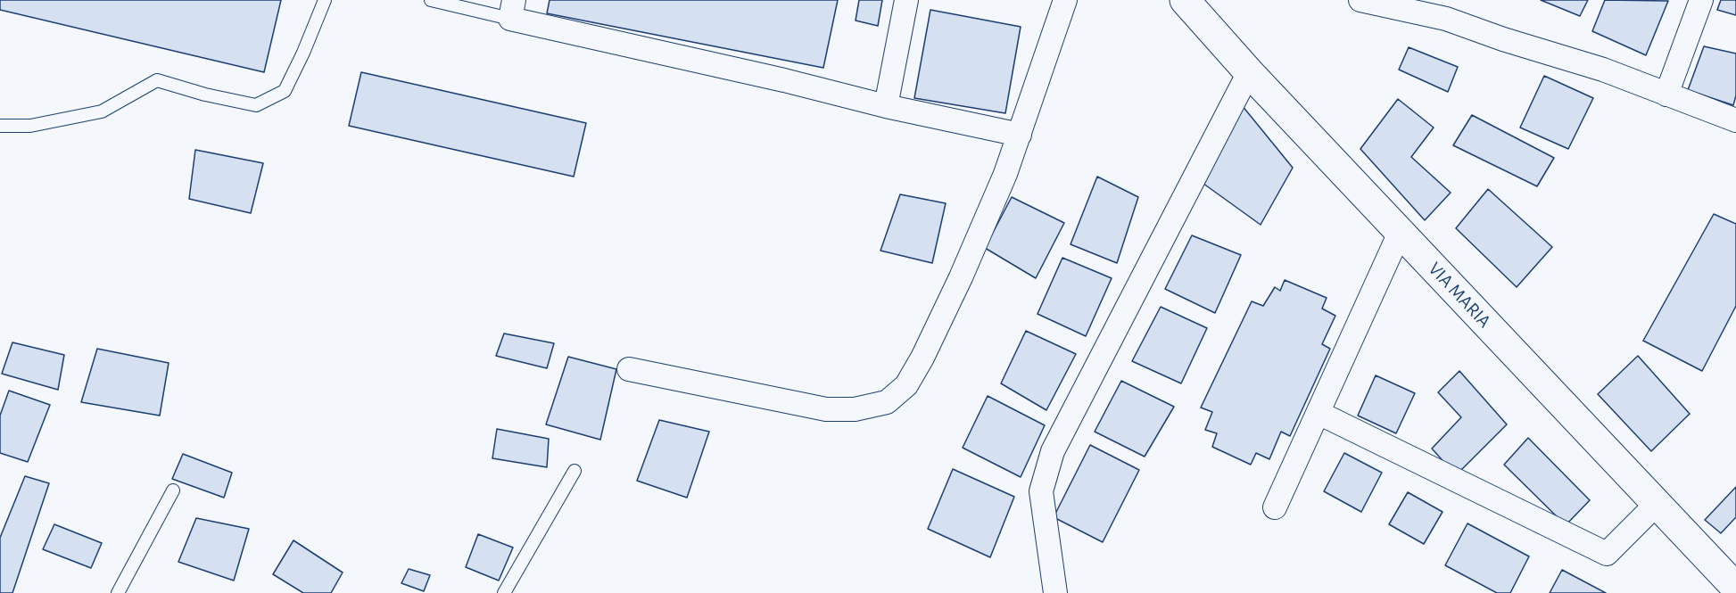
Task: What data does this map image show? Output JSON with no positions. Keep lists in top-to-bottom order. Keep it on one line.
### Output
{"streets":{"street":["VIA MARIA"]}}
